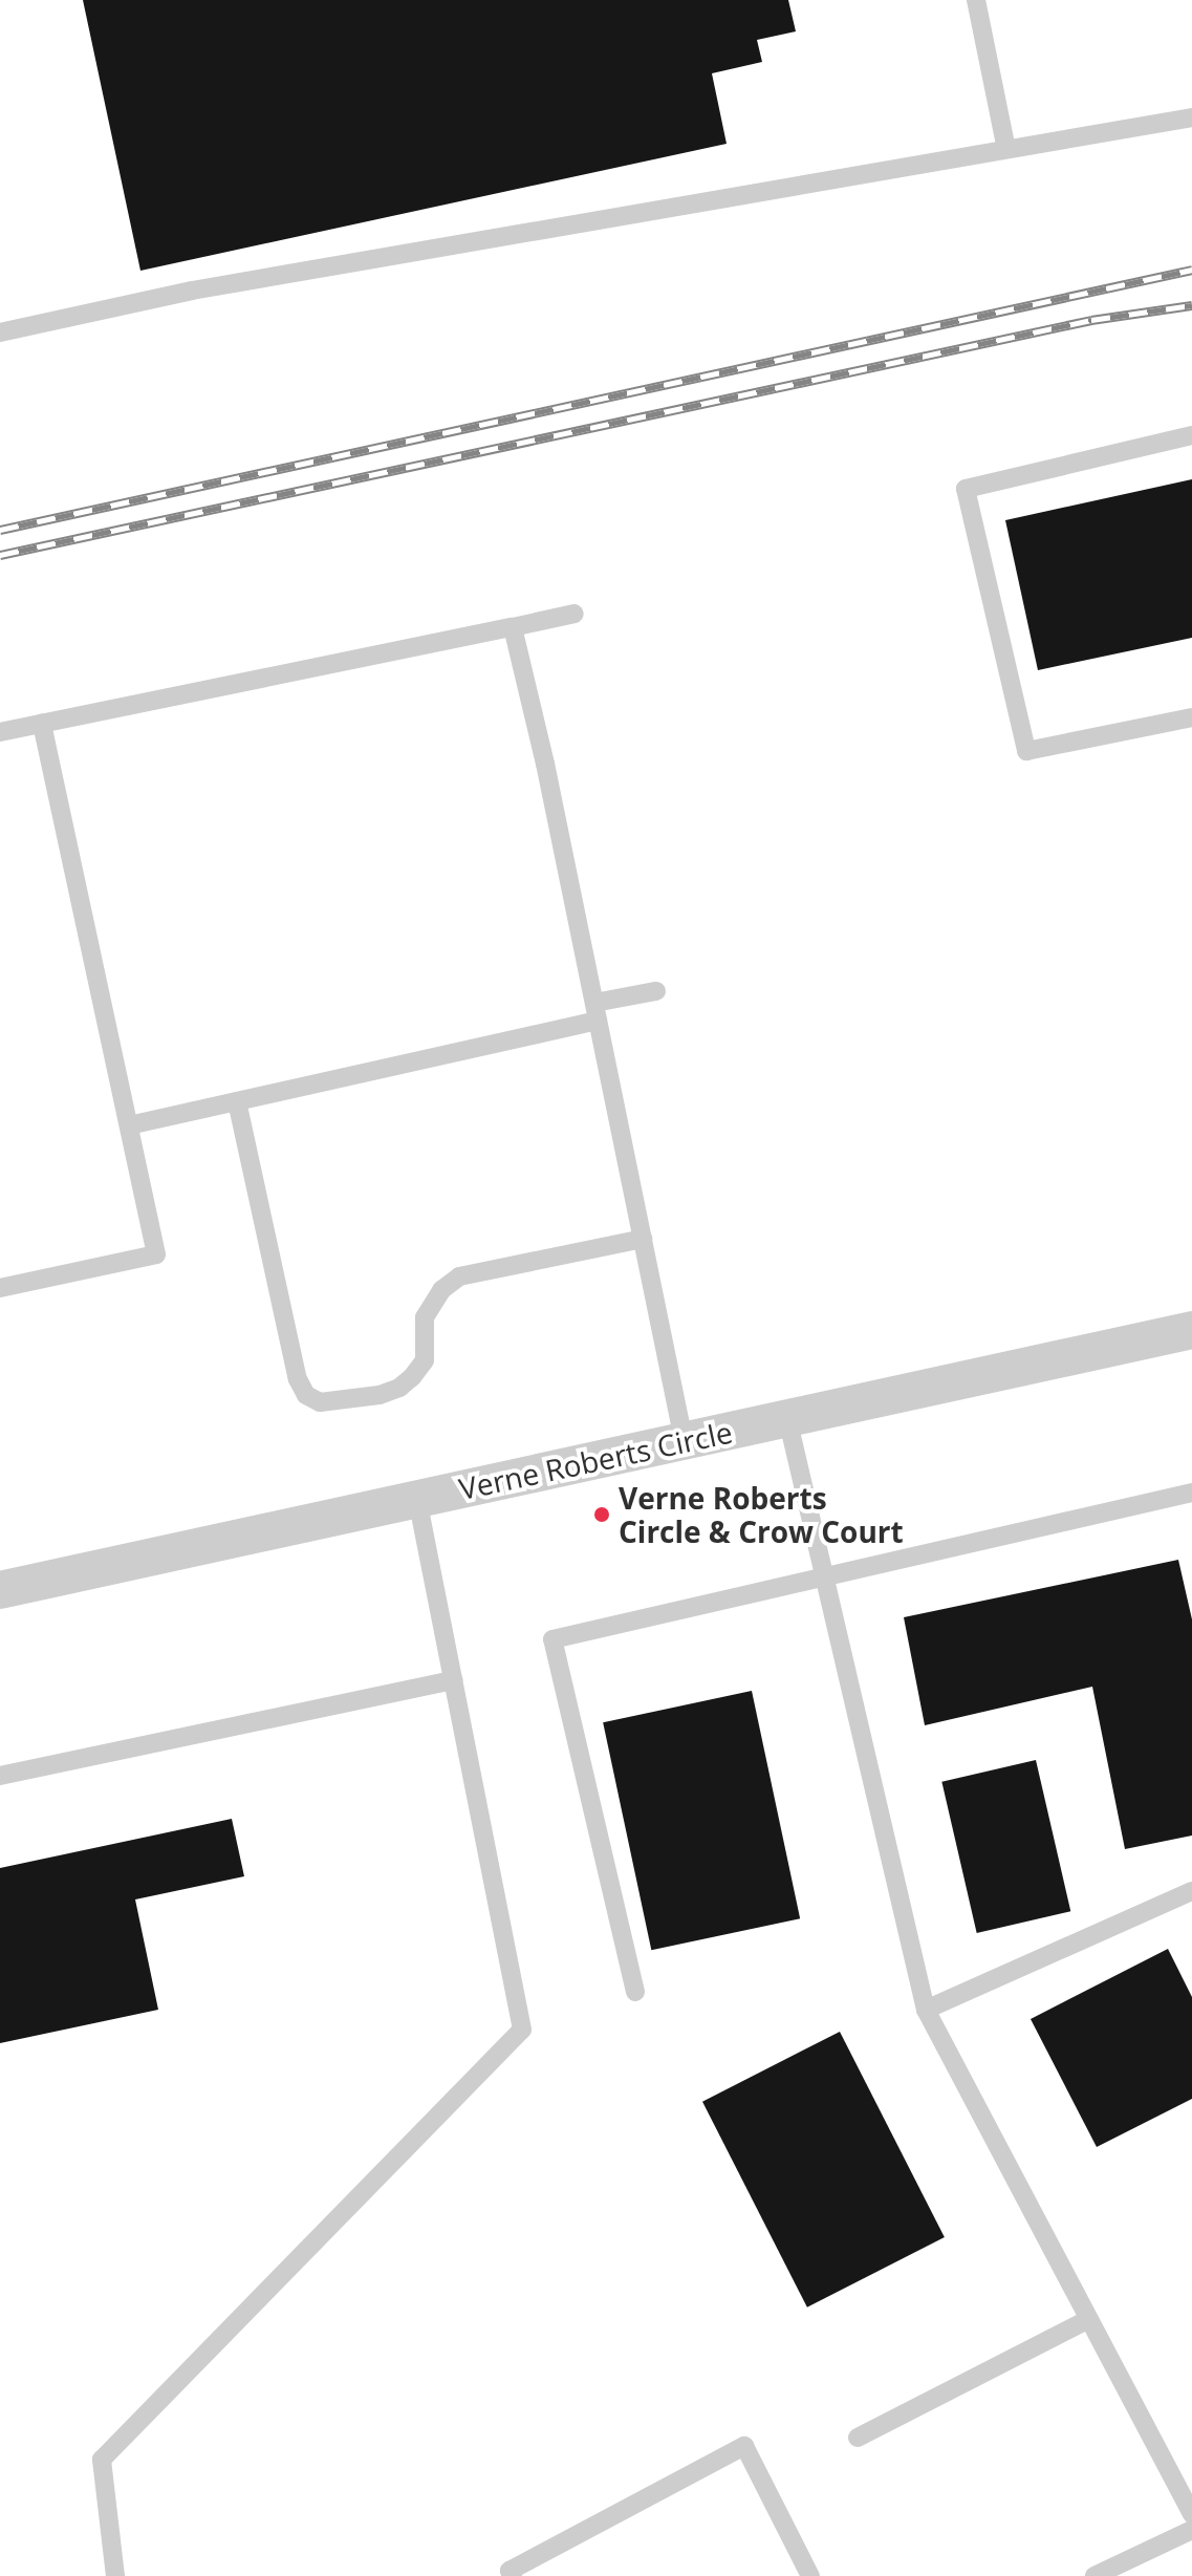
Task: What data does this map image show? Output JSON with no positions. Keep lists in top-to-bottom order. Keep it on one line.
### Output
{"streets":{"street":["Verne Roberts Circle"]},"places":["Verne Roberts Circle & Crow Court"]}
